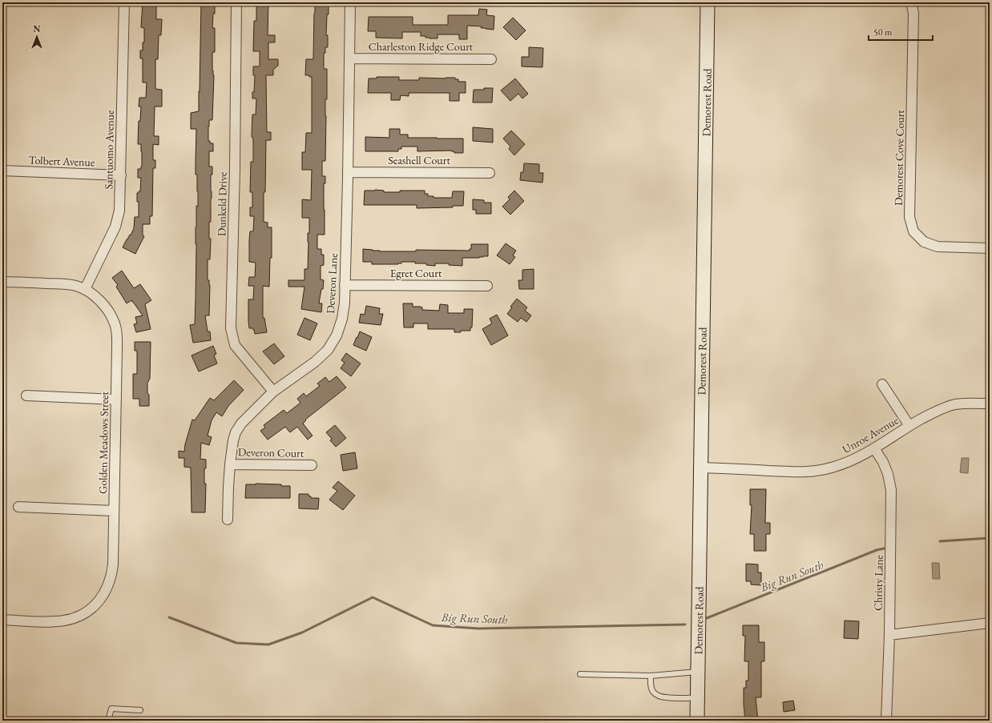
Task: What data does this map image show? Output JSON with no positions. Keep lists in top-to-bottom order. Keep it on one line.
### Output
{"streets":{"street":["Charleston Ridge Court","Demorest Road","Santuomo Avenue","Demorest Cove Court","Seashell Court","Tolbert Avenue","Dunkeld Drive","Egret Court","Deveron Lane","Unroe Avenue","Golden Meadows Street","Deveron Court","Christy Lane"]},"crossings":[["Charleston Ridge Court","Deveron Lane"],["Demorest Road","Unroe Avenue"],["Santuomo Avenue","Tolbert Avenue"],["Santuomo Avenue","Golden Meadows Street"],["Seashell Court","Deveron Lane"],["Dunkeld Drive","Deveron Lane"],["Egret Court","Deveron Lane"],["Deveron Lane","Deveron Court"],["Unroe Avenue","Christy Lane"]],"water":["Big Run South"],"scale_bar":"50 m","north":"top"}
